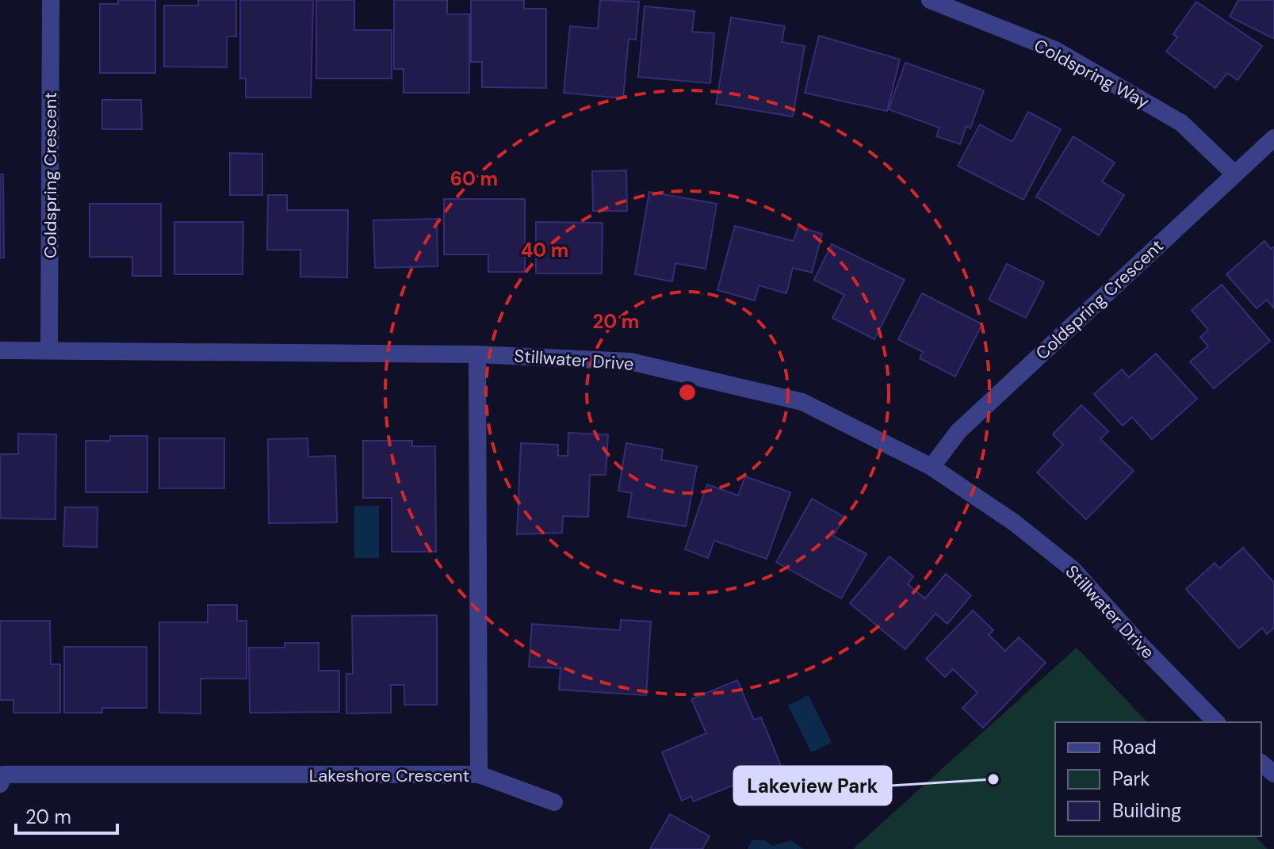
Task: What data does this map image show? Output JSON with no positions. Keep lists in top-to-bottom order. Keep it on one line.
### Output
{"streets":{"street":["Coldspring Way","Coldspring Crescent","Stillwater Drive","Lakeshore Crescent"]},"crossings":[["Coldspring Way","Coldspring Crescent"],["Coldspring Crescent","Stillwater Drive"],["Stillwater Drive","Lakeshore Crescent"]],"places":["Lakeview Park"],"legend":["Road","Park","Building"],"scale_bar":"20 m","rings":["60 m","40 m","20 m"]}
